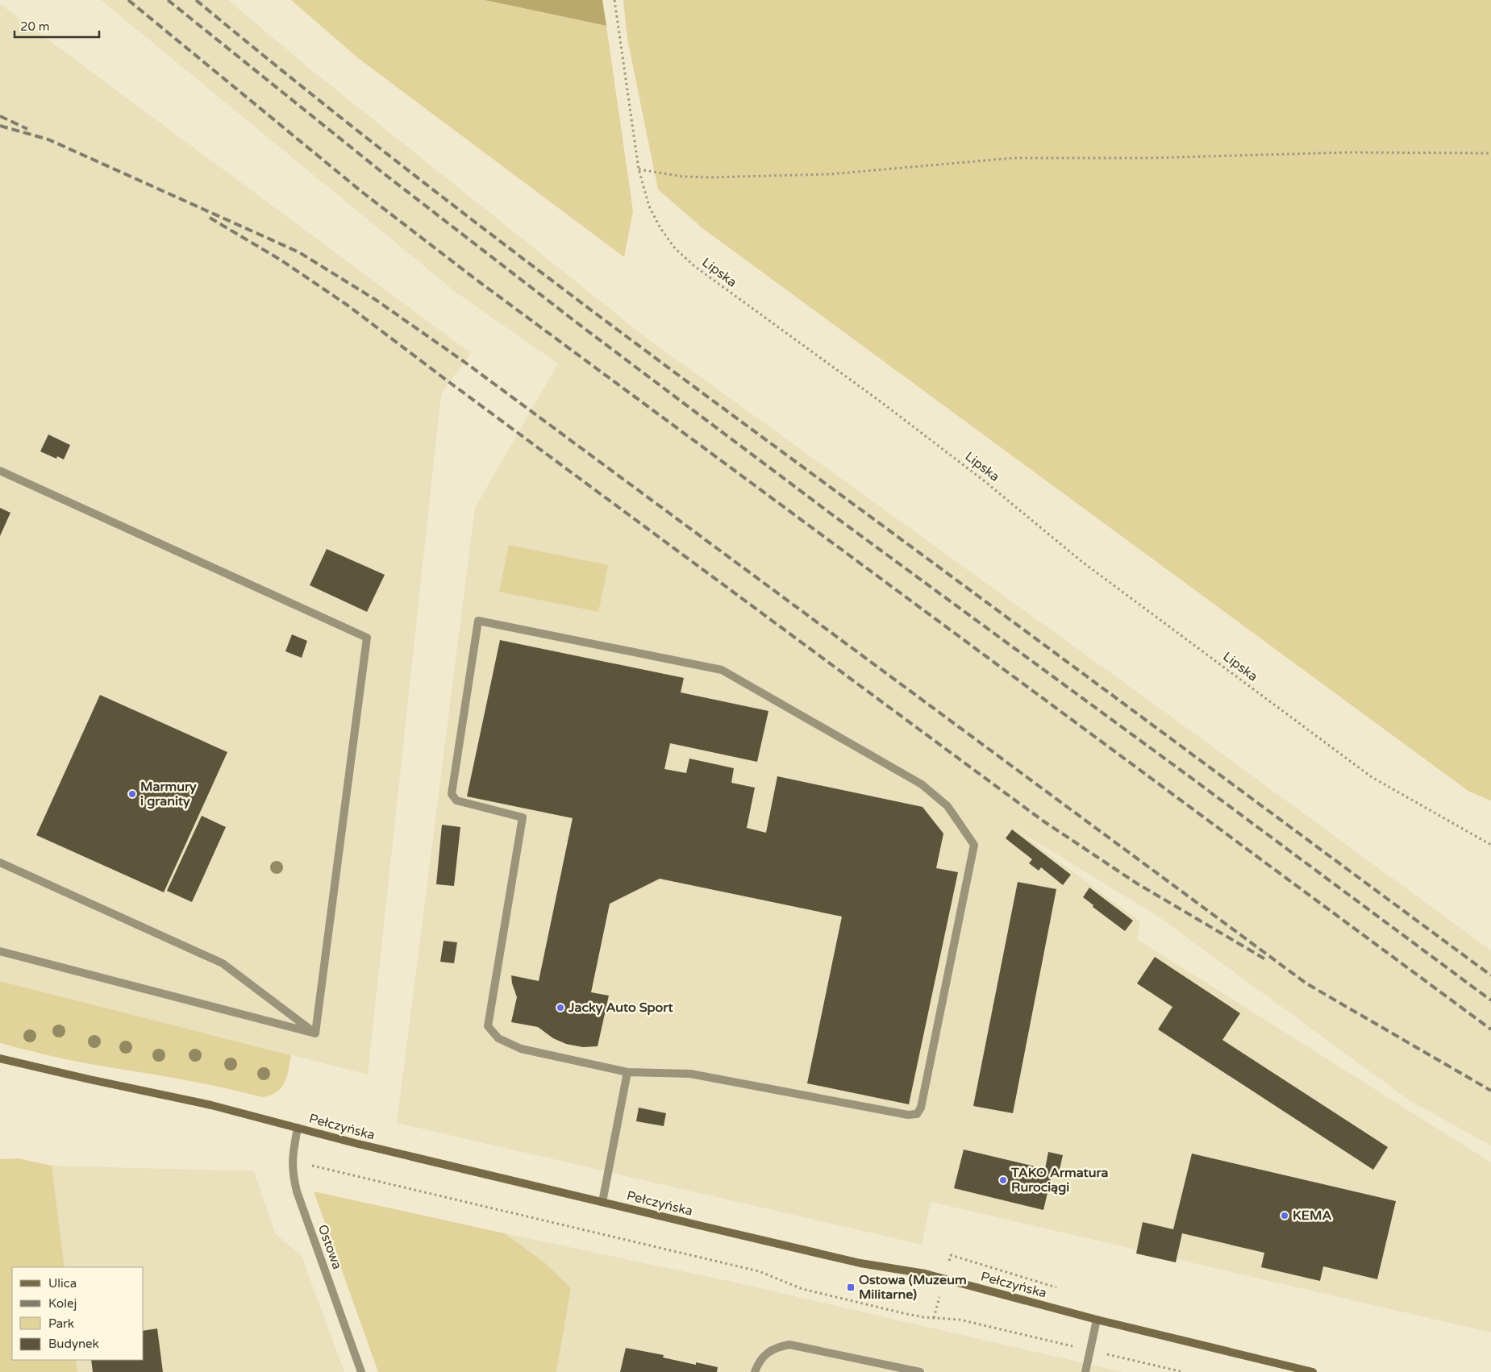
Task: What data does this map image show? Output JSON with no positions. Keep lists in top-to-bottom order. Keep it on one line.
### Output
{"streets":{"main road":["Pełczyńska"],"street":["Ostowa"],"path":["Lipska"]},"crossings":[["Pełczyńska","Ostowa"]],"places":{"other":["Marmury i granity","Jacky Auto Sport","TAKO Armatura Rurociągi","KEMA"],"transit":["Ostowa (Muzeum Militarne)"]},"legend":["Ulica","Kolej","Park","Budynek"],"scale_bar":"20 m"}
